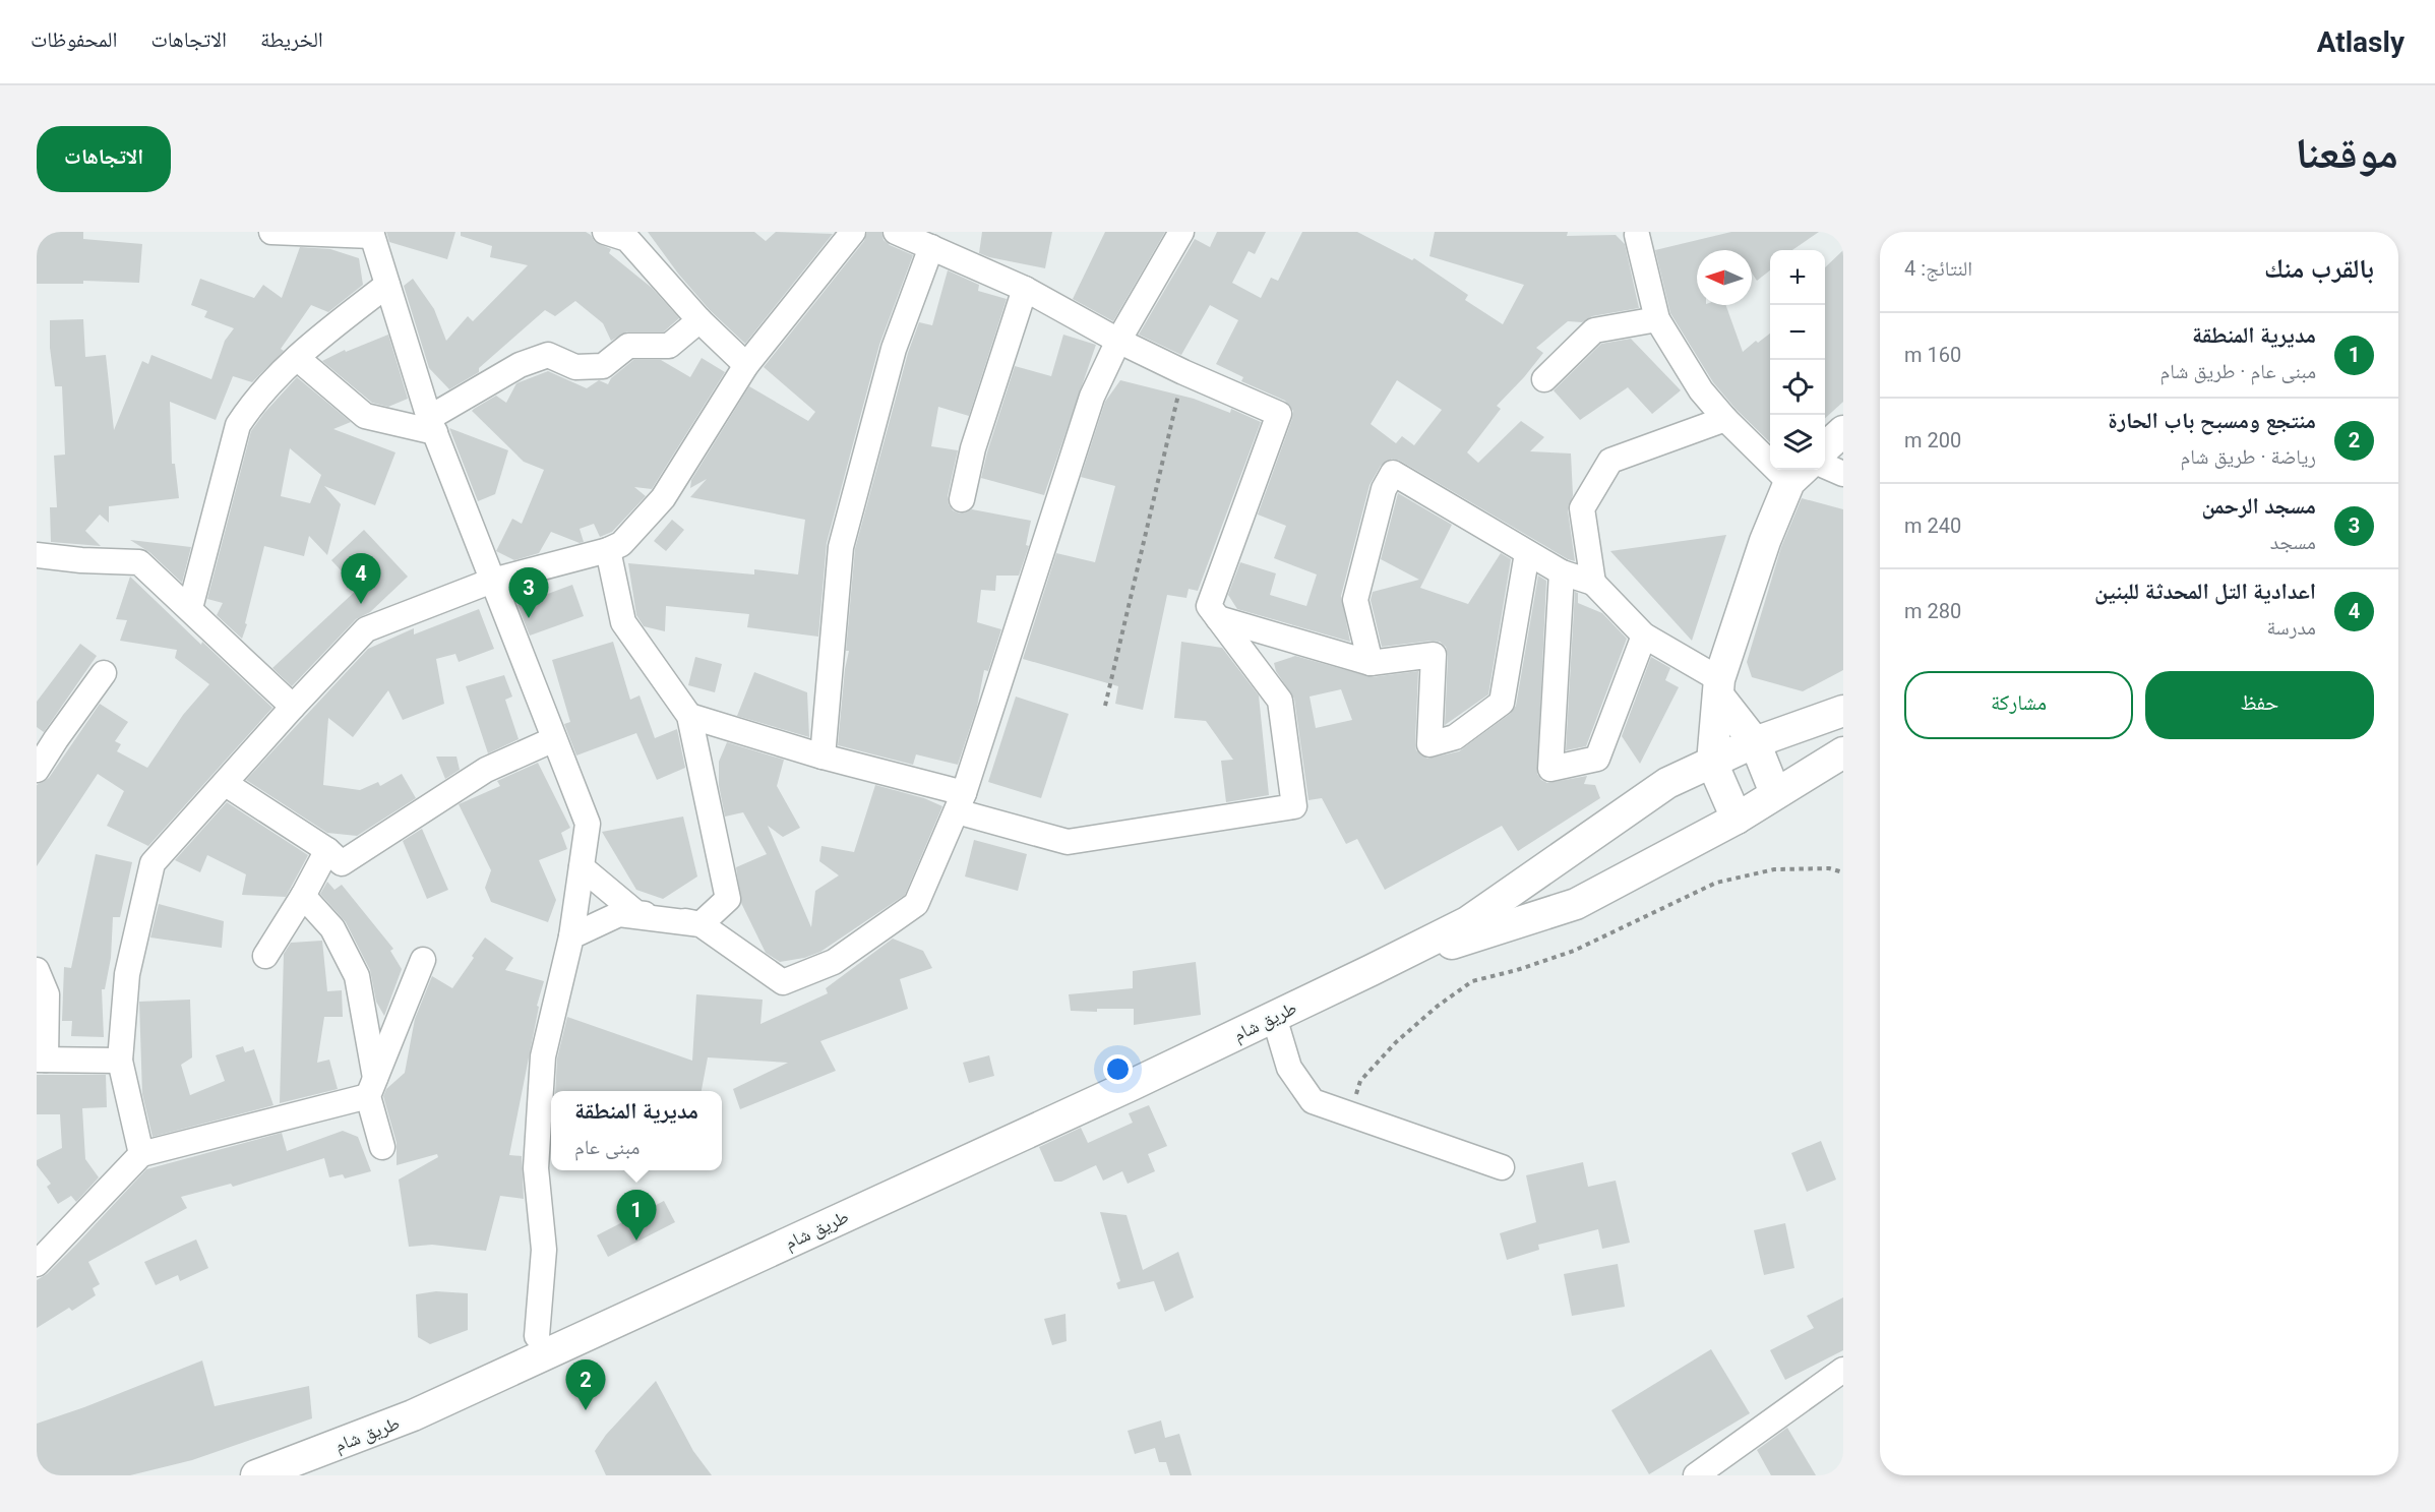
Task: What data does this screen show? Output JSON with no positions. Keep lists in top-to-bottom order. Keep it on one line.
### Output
{"streets":{"main road":["طريق شام"]},"north":"left","page":{"header":"Atlasly","nav":["الخريطة","الاتجاهات","المحفوظات"],"title":"موقعنا","buttons":["الاتجاهات",["حفظ","مشاركة"]],"heading":["بالقرب منك","النتائج: 4"],"map_buttons":["+","−"],"list":[{"mark":"1","name":"مديرية المنطقة","note":"مبنى عام · طريق شام","value":"160 m"},{"mark":"2","name":"منتجع ومسبح باب الحارة","note":"رياضة · طريق شام","value":"200 m"},{"mark":"3","name":"مسجد الرحمن","note":"مسجد","value":"240 m"},{"mark":"4","name":"اعدادية التل المحدثة للبنين","note":"مدرسة","value":"280 m"}],"pins":["4","3","1","2"],"popup":["مديرية المنطقة","مبنى عام"]}}
